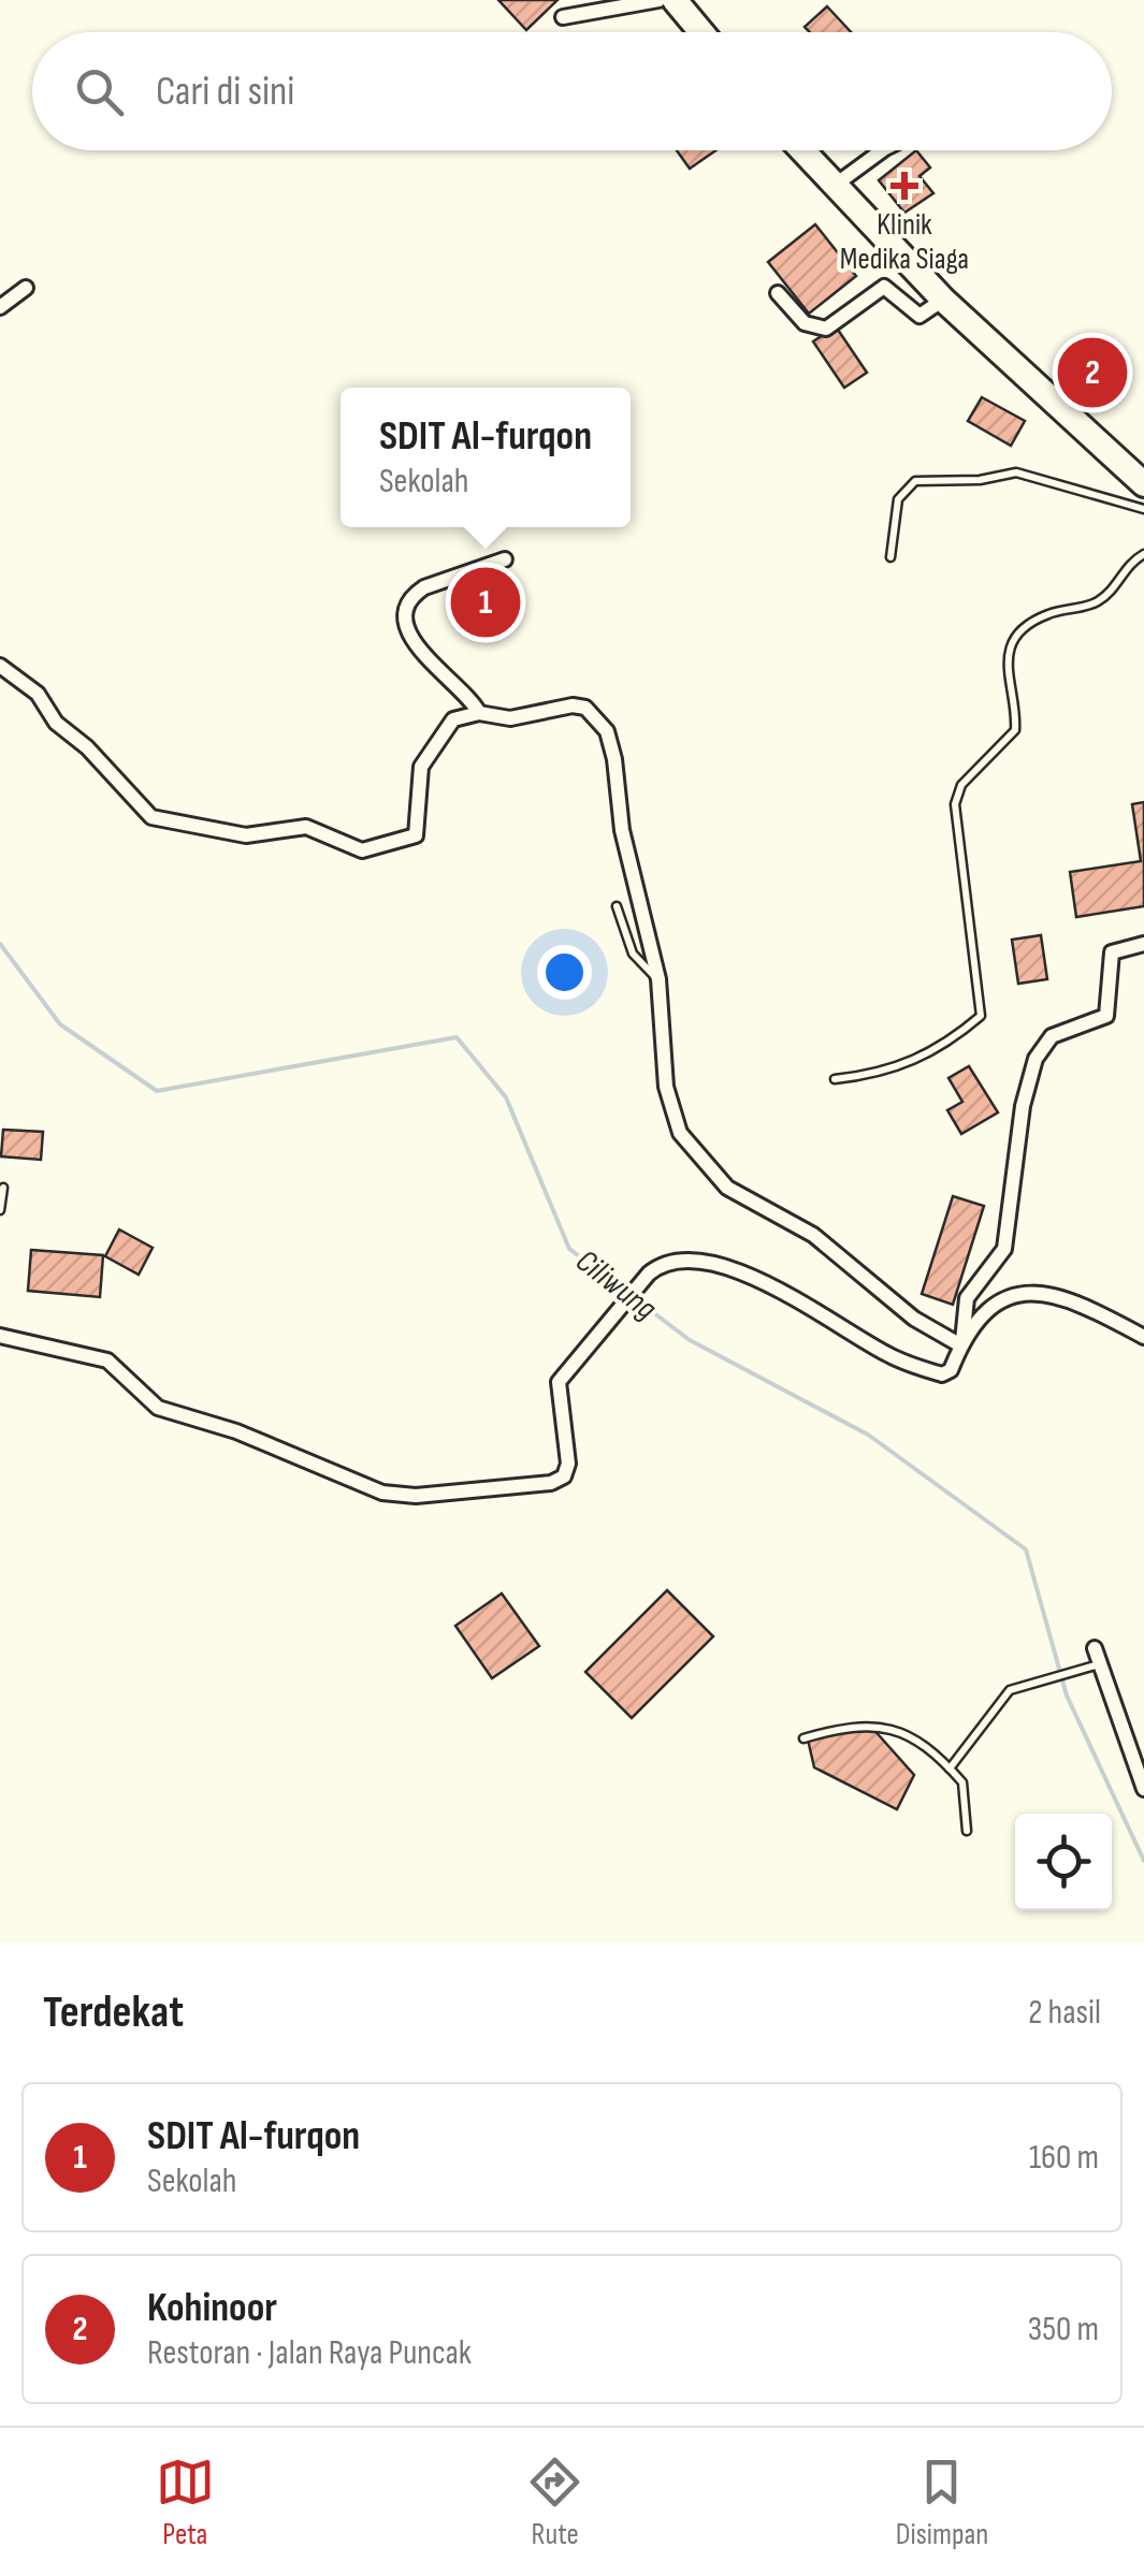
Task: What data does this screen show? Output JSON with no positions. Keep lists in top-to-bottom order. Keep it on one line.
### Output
{"water":["Ciliwung"],"places":{"health":["Klinik Medika Siaga"]},"page":{"search":"Cari di sini","pins":["2","1"],"popup":["SDIT Al-furqon","Sekolah"],"heading":["Terdekat","2 hasil"],"list":[{"mark":"1","name":"SDIT Al-furqon","note":"Sekolah","value":"160 m"},{"mark":"2","name":"Kohinoor","note":"Restoran · Jalan Raya Puncak","value":"350 m"}],"nav":["Peta","Rute","Disimpan"]}}
